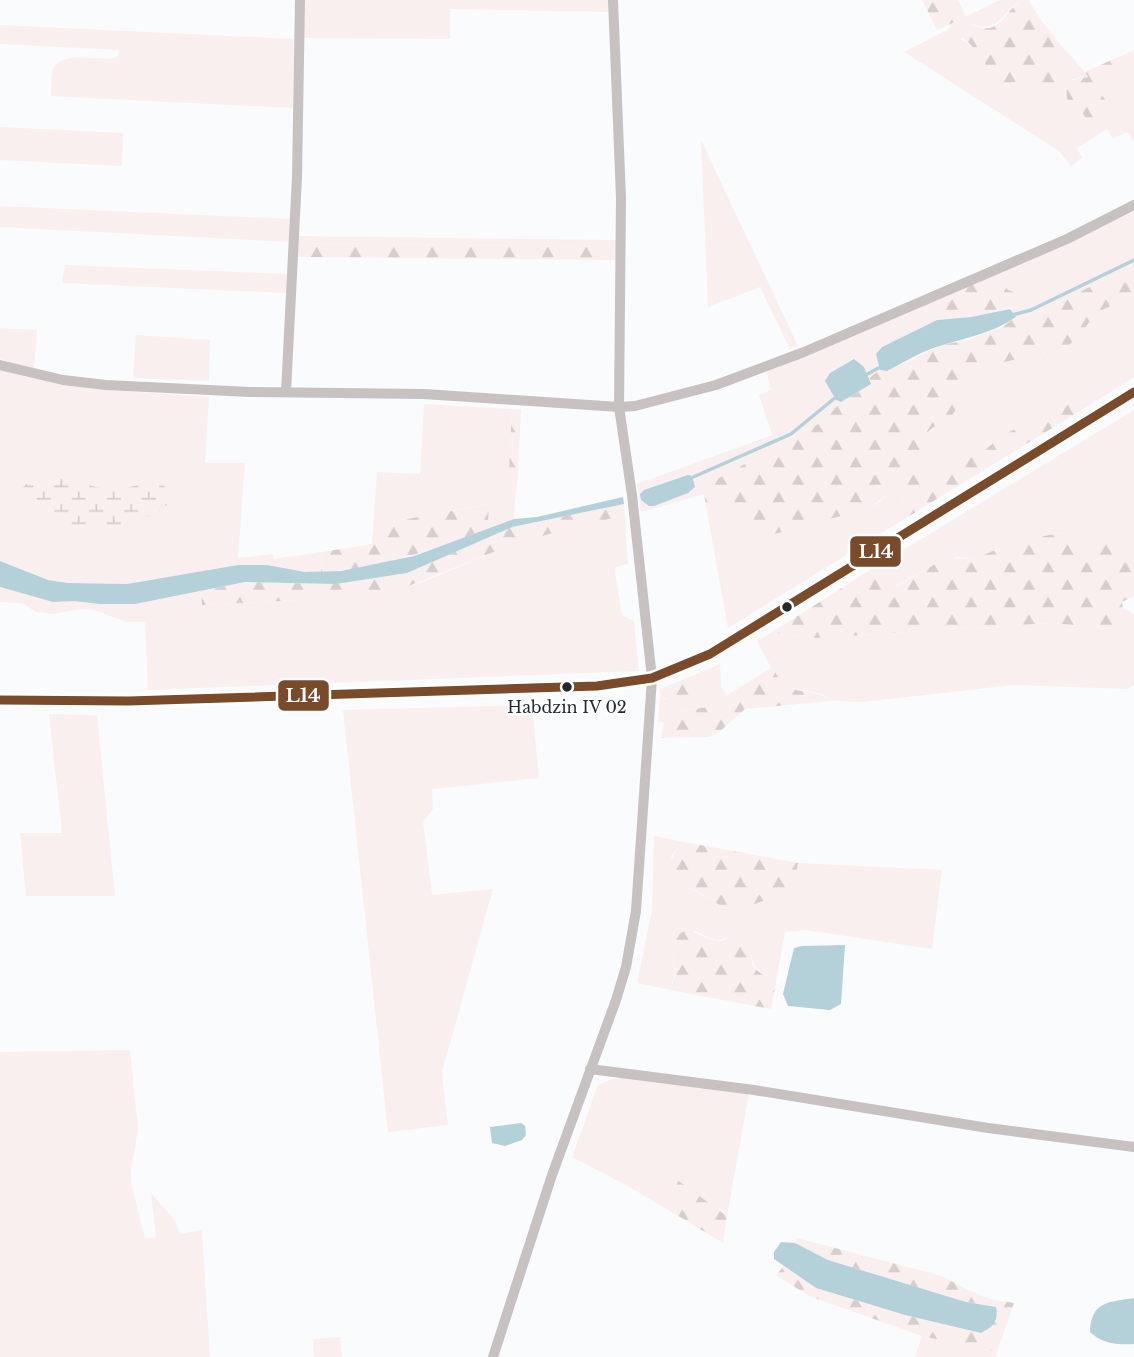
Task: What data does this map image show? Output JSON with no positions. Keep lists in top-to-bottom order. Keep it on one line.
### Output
{"places":["Habdzin IV 02"],"lines":["transit line L14"]}
